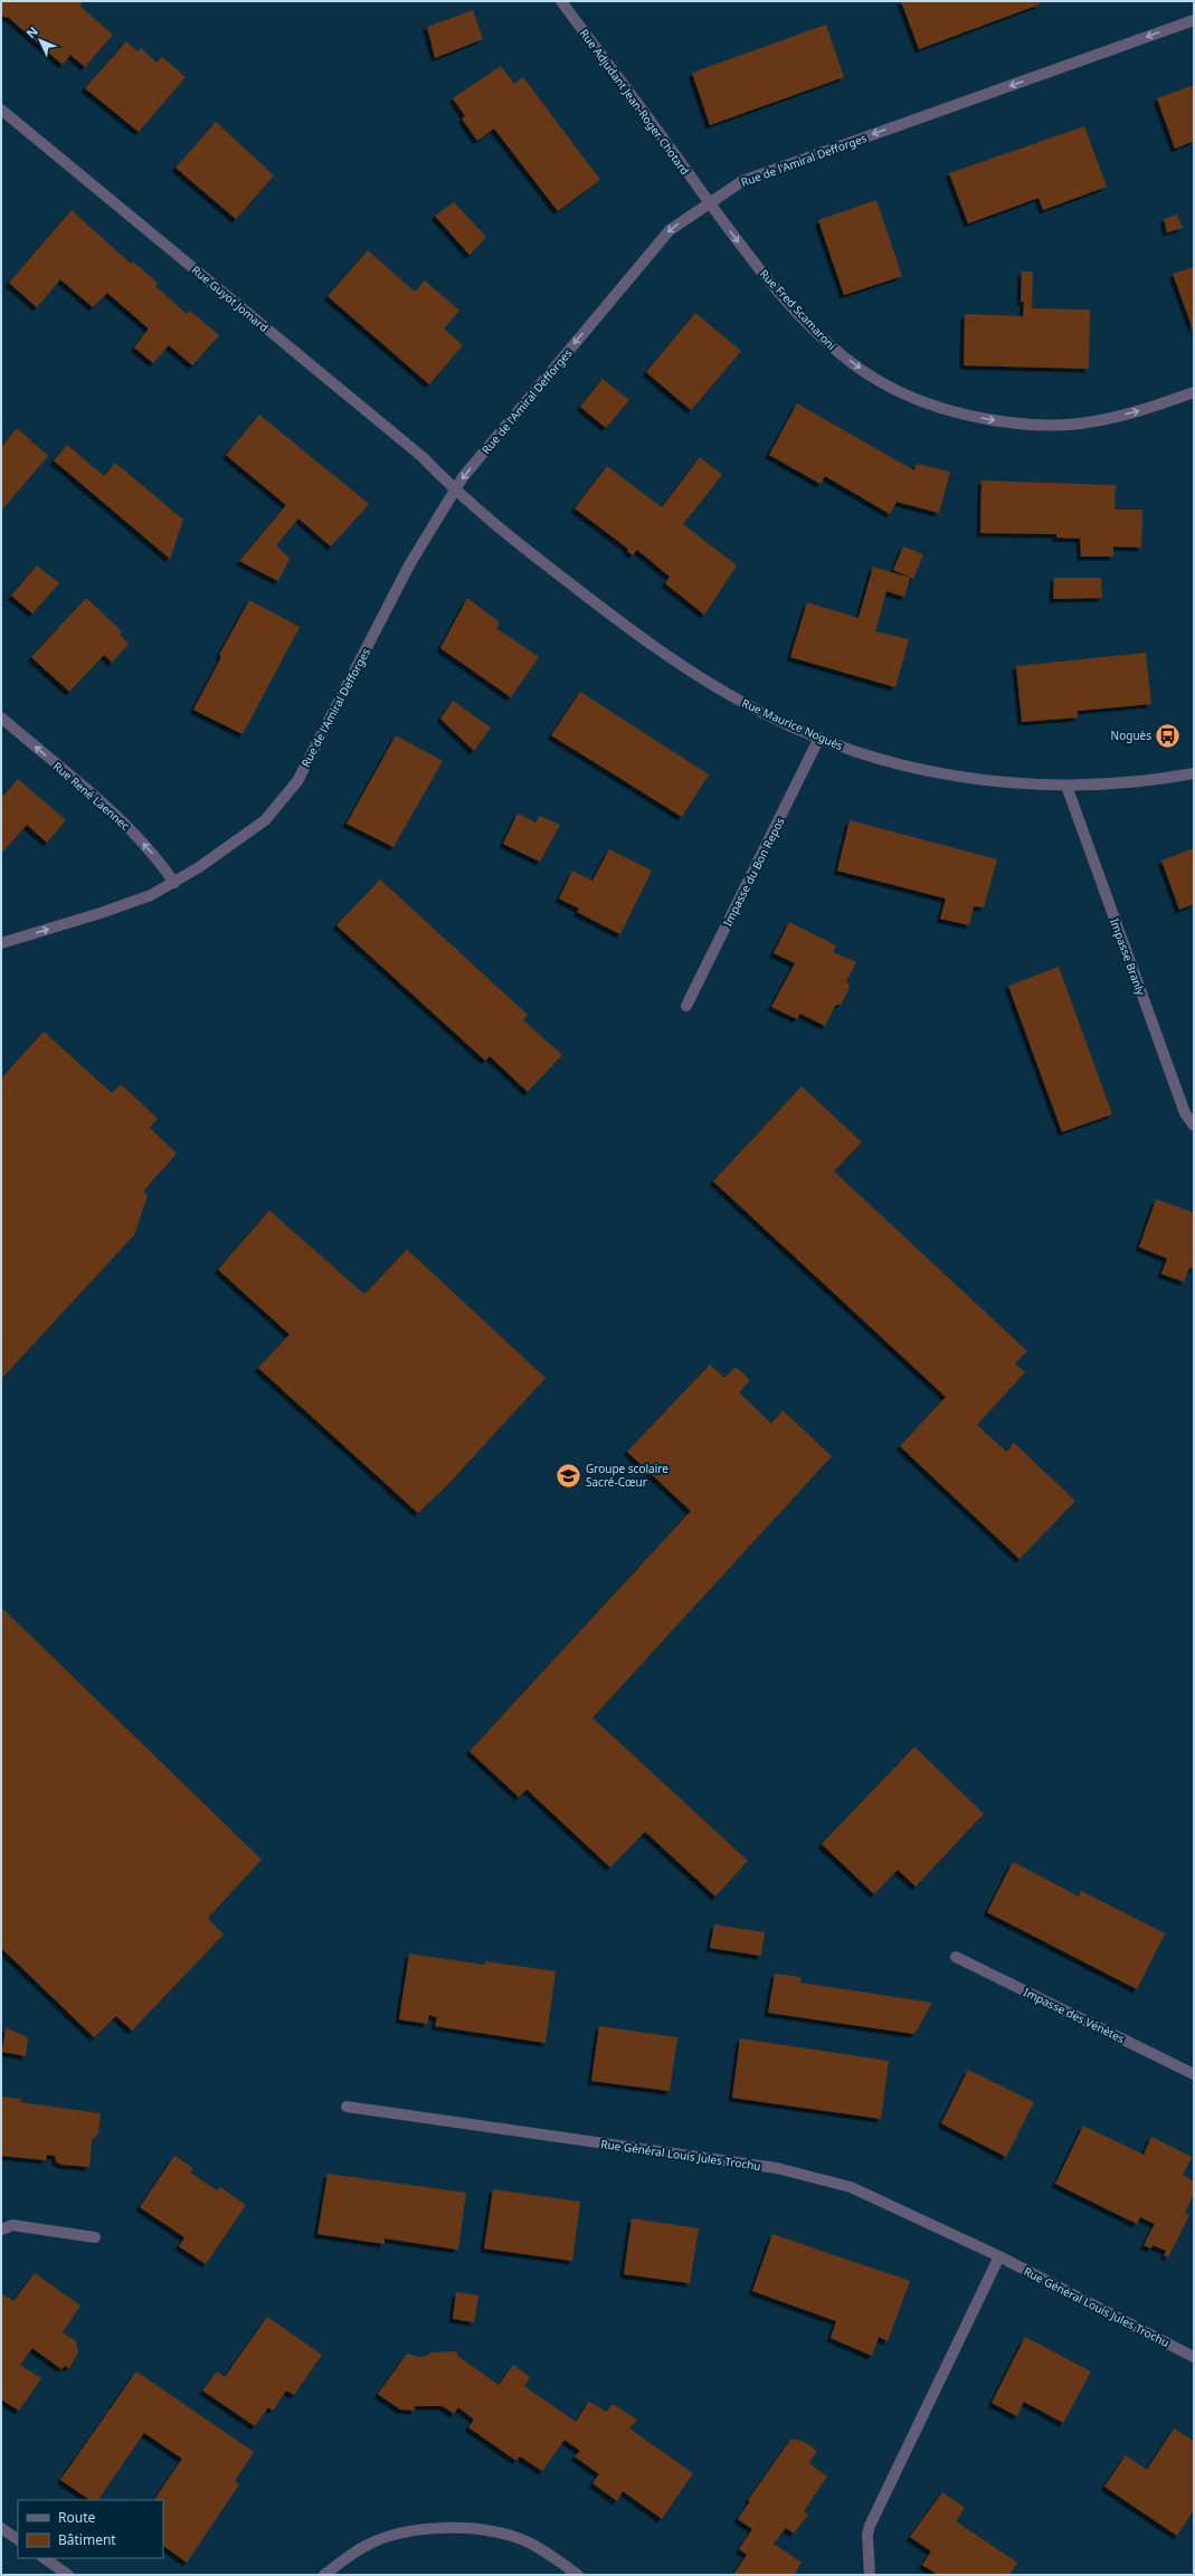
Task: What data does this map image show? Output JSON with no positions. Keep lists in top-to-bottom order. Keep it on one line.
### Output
{"streets":{"street":["Rue Adjudant Jean-Roger Chotard","Rue de l'Amiral Defforges","Rue Guyot Jomard","Rue Fred Scamaroni","Rue Maurice Noguès","Rue René Laennec","Impasse du Bon Repos","Impasse Branly","Impasse des Vénètes","Rue Général Louis Jules Trochu"]},"crossings":[["Rue Adjudant Jean-Roger Chotard","Rue de l'Amiral Defforges"],["Rue Adjudant Jean-Roger Chotard","Rue Fred Scamaroni"],["Rue de l'Amiral Defforges","Rue Guyot Jomard"],["Rue de l'Amiral Defforges","Rue Fred Scamaroni"],["Rue de l'Amiral Defforges","Rue Maurice Noguès"],["Rue de l'Amiral Defforges","Rue René Laennec"],["Rue Guyot Jomard","Rue Maurice Noguès"],["Rue Maurice Noguès","Impasse du Bon Repos"],["Rue Maurice Noguès","Impasse Branly"]],"one_way":["Rue Fred Scamaroni","Rue René Laennec"],"places":{"bus stop":["Noguès"],"school or university":["Groupe scolaire Sacré-Cœur"]},"legend":["Route","Bâtiment"],"north":"top left"}
